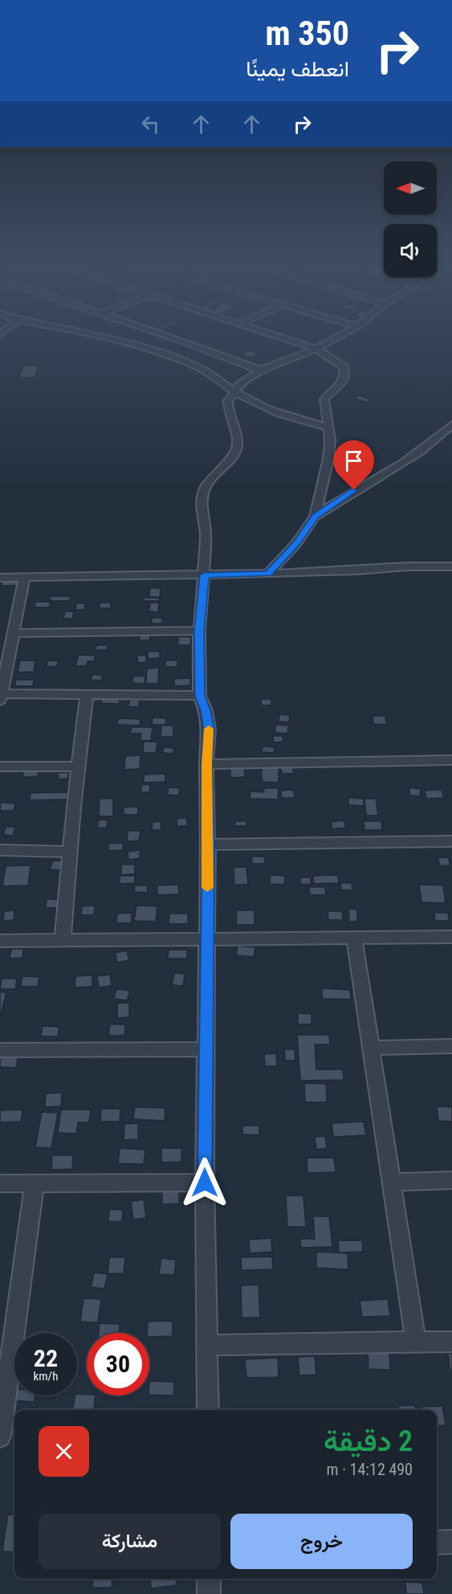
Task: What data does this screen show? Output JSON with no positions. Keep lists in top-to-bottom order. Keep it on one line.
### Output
{"north":"left","page":{"turn":["350 m","انعطف يمينًا"],"speed":"22 km/h","limit":"30","heading":["2 دقيقة","490 m · 14:12"],"buttons":["خروج","مشاركة"]}}
